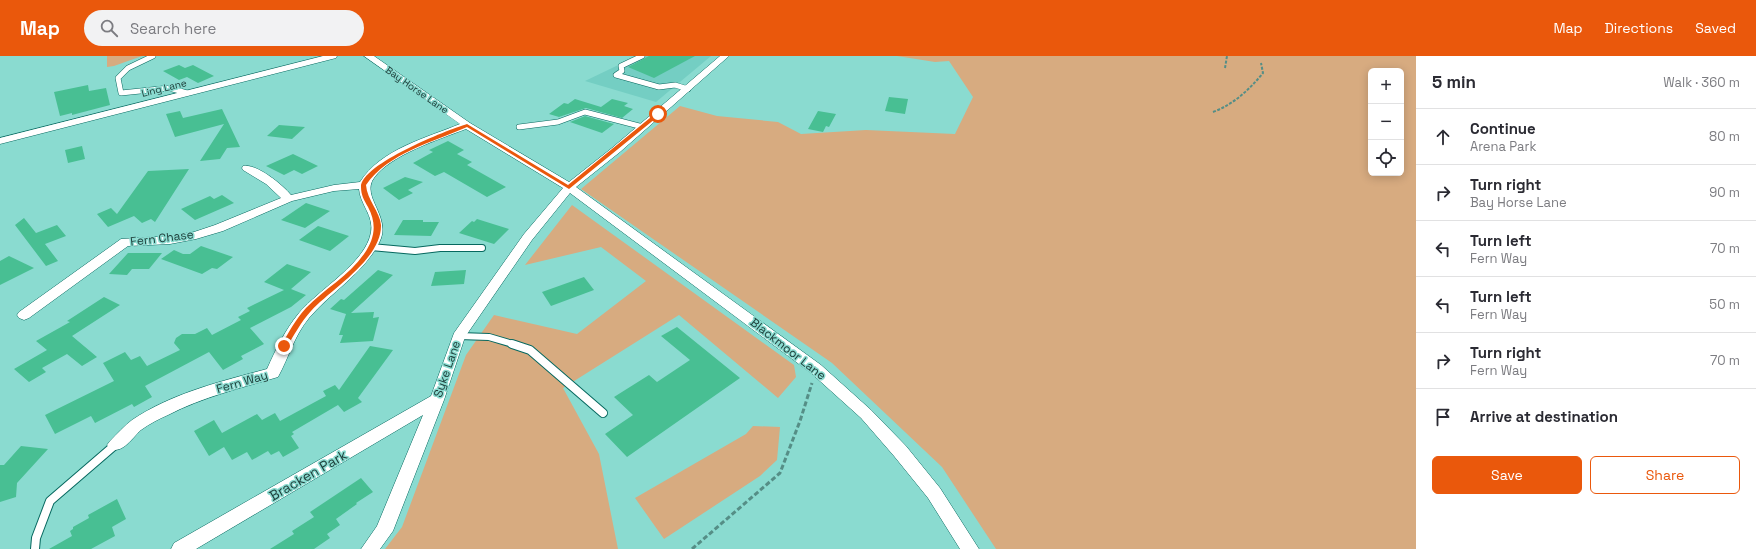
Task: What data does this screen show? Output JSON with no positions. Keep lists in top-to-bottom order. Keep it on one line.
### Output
{"streets":{"street":["Ling Lane","Bay Horse Lane","Fern Chase","Blackmoor Lane","Syke Lane","Fern Way","Bracken Park"]},"crossings":[["Bay Horse Lane","Blackmoor Lane"],["Bay Horse Lane","Syke Lane"],["Fern Chase","Fern Way"],["Blackmoor Lane","Syke Lane"],["Syke Lane","Bracken Park"]],"page":{"header":"Map","search":"Search here","nav":["Map","Directions","Saved"],"heading":["5 min","Walk · 360 m"],"map_buttons":["+","−"],"list":[["Continue","Arena Park","80 m"],["Turn right","Bay Horse Lane","90 m"],["Turn left","Fern Way","70 m"],["Turn left","Fern Way","50 m"],["Turn right","Fern Way","70 m"],"Arrive at destination"],"buttons":["Save","Share"]}}
